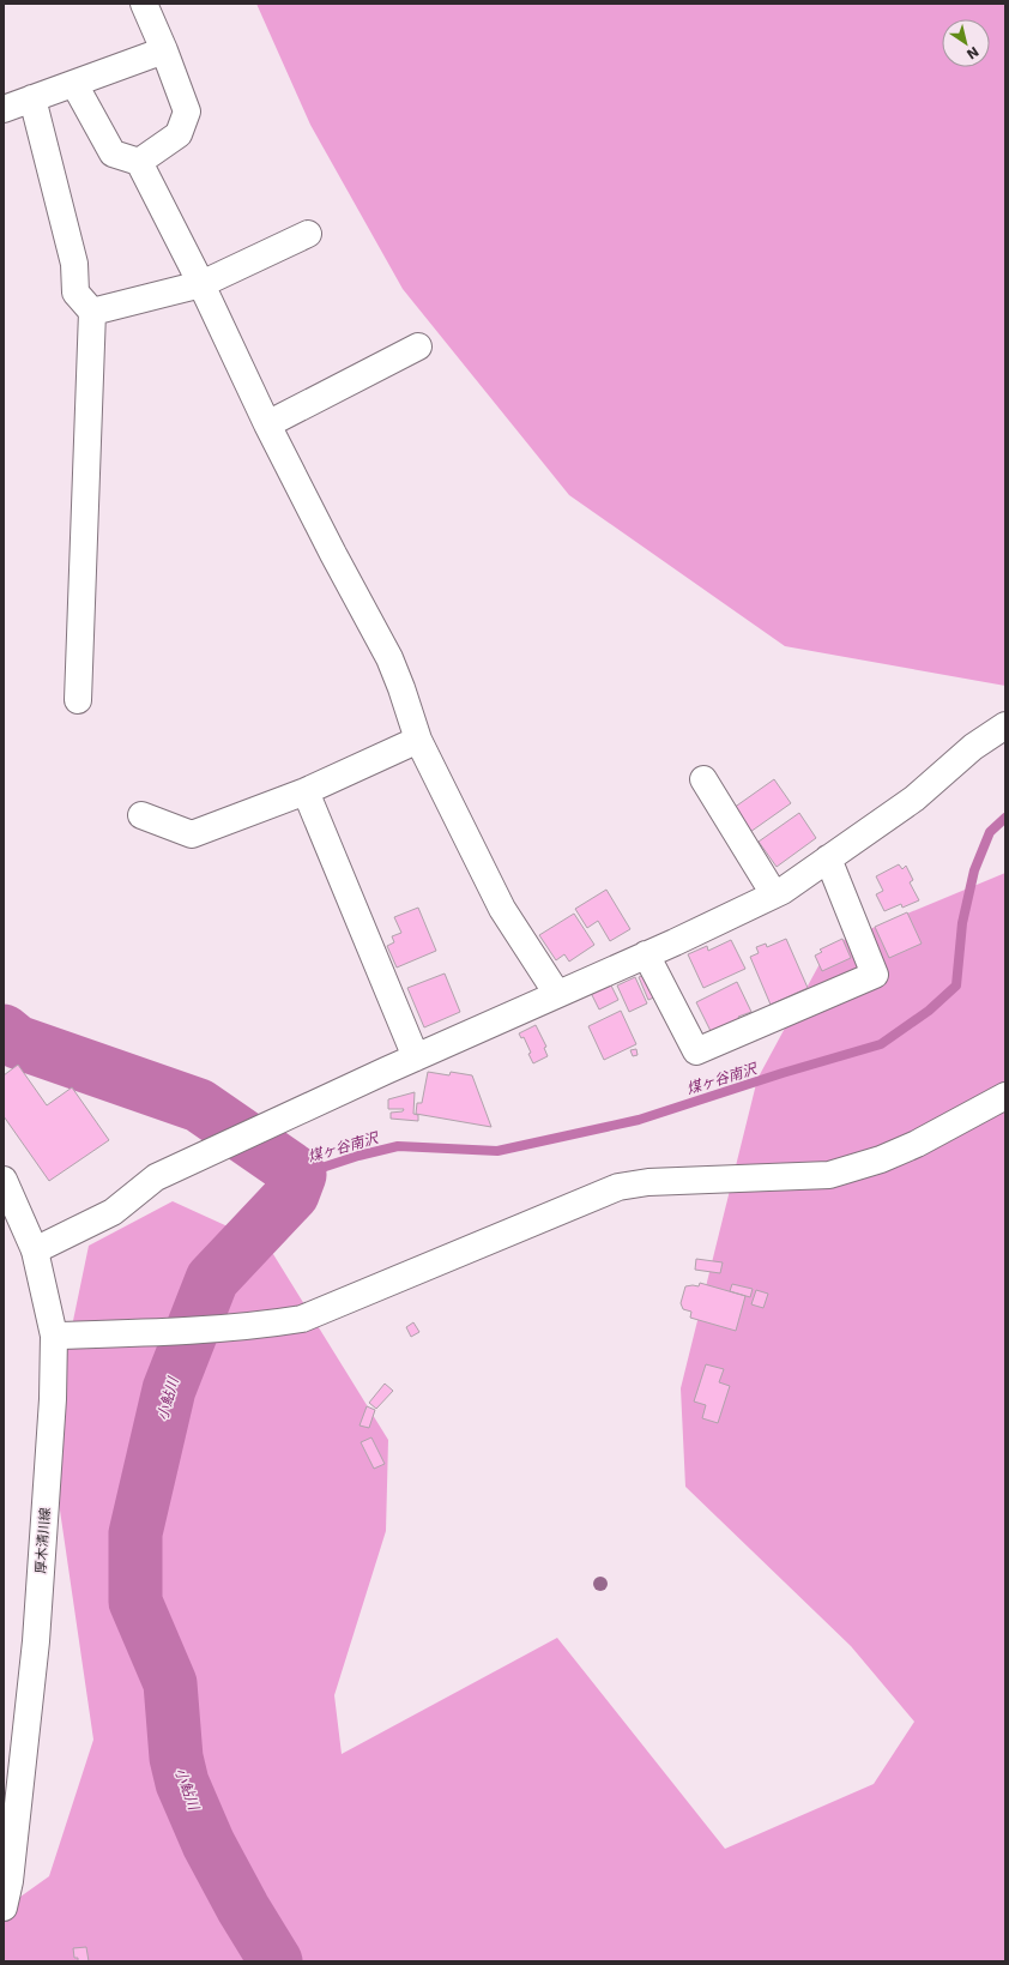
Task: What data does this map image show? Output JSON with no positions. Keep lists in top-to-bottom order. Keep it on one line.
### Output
{"streets":{"street":["厚木清川線"]},"water":["煤ヶ谷南沢","小鮎川"],"north":"bottom right"}
